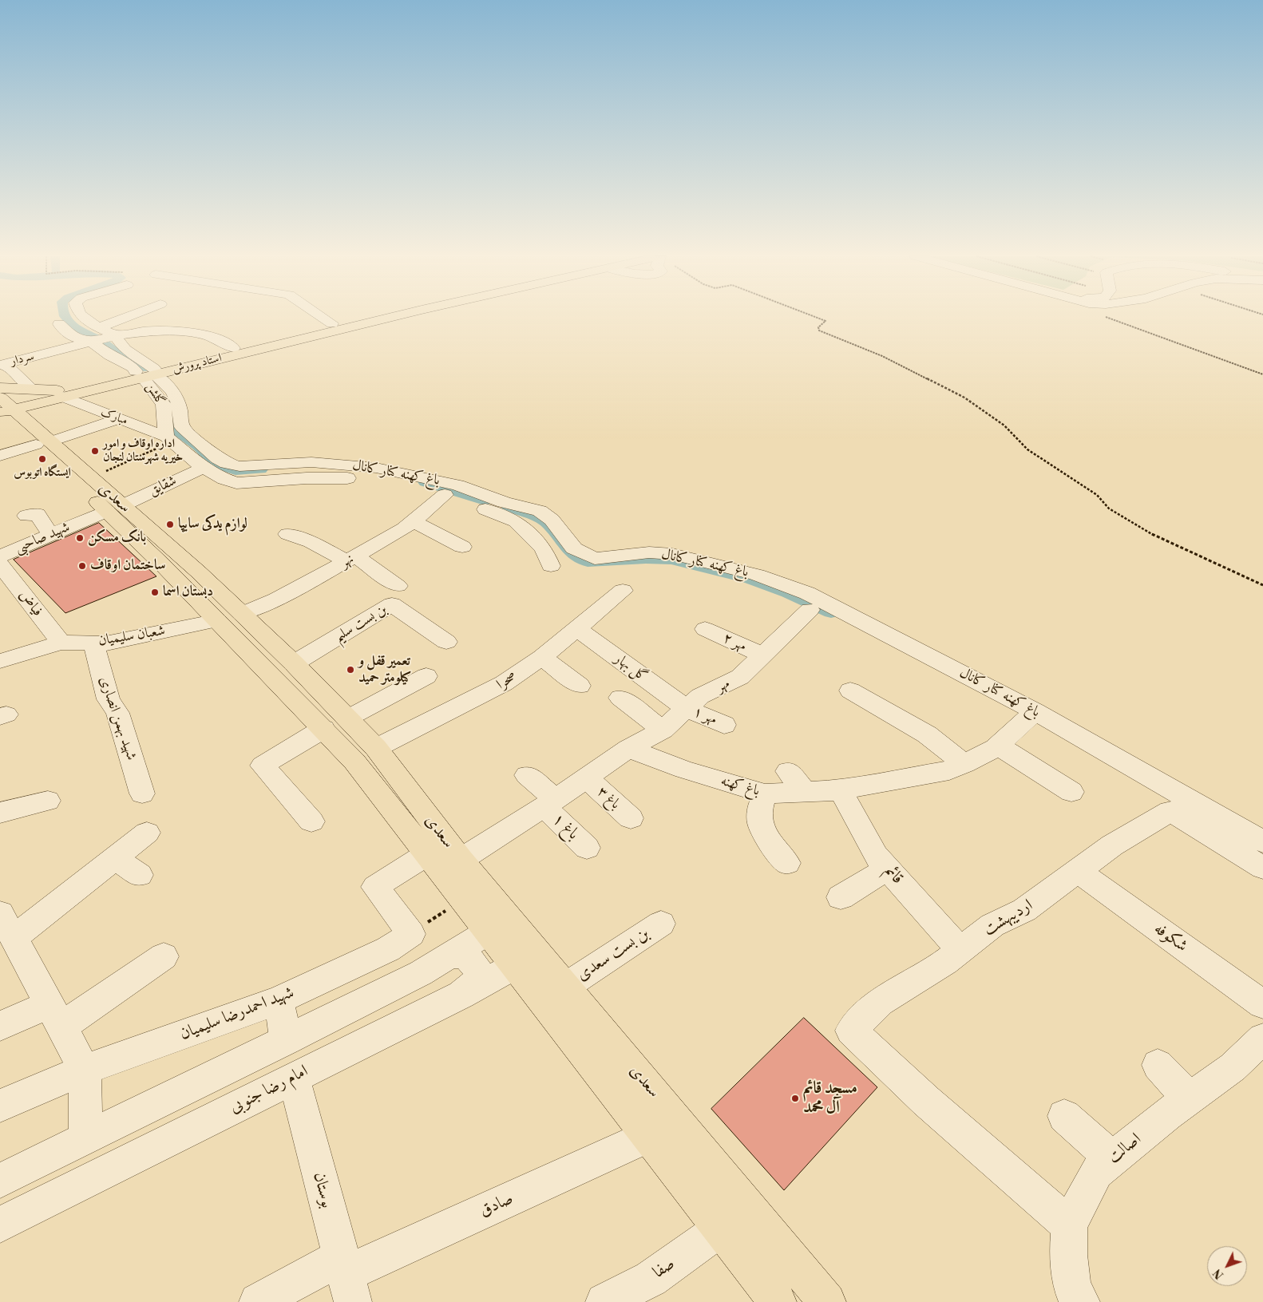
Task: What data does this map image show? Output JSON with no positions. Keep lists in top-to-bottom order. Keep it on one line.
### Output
{"streets":{"main road":["استاد پرورش","سعدی"],"street":["سردار","گلشن","مبارک","باغ کهنه کنار کانال","شقایق","شهید صاحبی","نهر","فیاض","بن بست سلیم","شعبان سلیمیان","مهر ۲","گل بهار","صحرا","مهر","مهر ۱","شهید بهمن انصاری","باغ کهنه","باغ ۳","باغ ۱","قائم","اردیبهشت","شکوفه","بن بست سعدی","شهید احمدرضا سلیمیان","امام رضا جنوبی","اصالت","بوستان","صادق","صفا"]},"crossings":[["سردار","استاد پرورش"],["استاد پرورش","گلشن"],["استاد پرورش","مبارک"],["استاد پرورش","باغ کهنه کنار کانال"],["استاد پرورش","سعدی"],["گلشن","مبارک"],["گلشن","باغ کهنه کنار کانال"],["مبارک","شقایق"],["مبارک","نهر"],["باغ کهنه کنار کانال","باغ کهنه"],["شقایق","سعدی"],["شقایق","شهید صاحبی"],["سعدی","شهید صاحبی"],["سعدی","نهر"],["سعدی","بن بست سلیم"],["سعدی","شعبان سلیمیان"],["سعدی","صحرا"],["سعدی","بن بست سعدی"],["سعدی","امام رضا جنوبی"],["سعدی","صادق"],["سعدی","صفا"],["نهر","شعبان سلیمیان"],["فیاض","شعبان سلیمیان"],["شعبان سلیمیان","شهید بهمن انصاری"],["مهر ۲","مهر"],["گل بهار","صحرا"],["گل بهار","مهر"],["گل بهار","مهر ۱"],["مهر","مهر ۱"],["مهر","باغ کهنه"],["باغ کهنه","قائم"],["قائم","اردیبهشت"],["اردیبهشت","شکوفه"],["اردیبهشت","اصالت"],["امام رضا جنوبی","بوستان"],["بوستان","صادق"]],"places":["اداره اوقاف و امور خیریه شهرستان لنجان","ایستگاه اتوبوس","لوازم یدکی سایپا","بانک مسکن","ساختمان اوقاف","دبستان اسما","تعمیر قفل و کیلومتر حمید","مسجد قائم آل محمد"],"north":"bottom left"}
